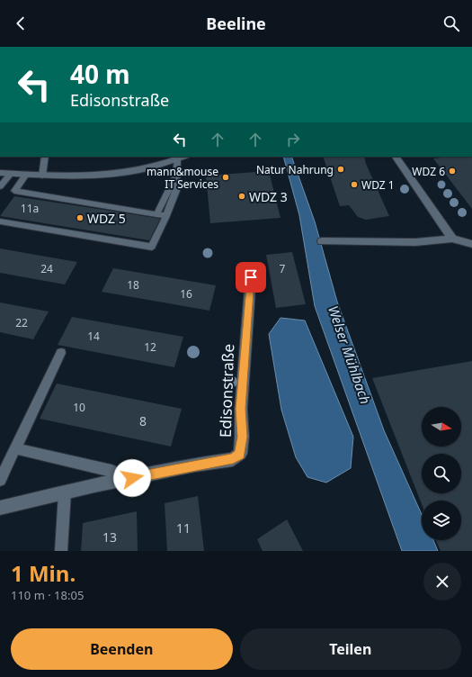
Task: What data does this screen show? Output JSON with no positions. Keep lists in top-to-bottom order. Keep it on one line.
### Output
{"streets":{"street":["Edisonstraße"]},"water":["Welser Mühlbach"],"places":["Natur Nahrung","WDZ 6","mann&mouse IT Services","WDZ 1","WDZ 3","WDZ 5"],"house_numbers":["11a","24","7","18","16","22","14","12","10","8","11","13"],"north":"right","page":{"header":"Beeline","turn":["40 m","Edisonstraße"],"heading":["1 Min.","110 m · 18:05"],"buttons":["Beenden","Teilen"]}}
